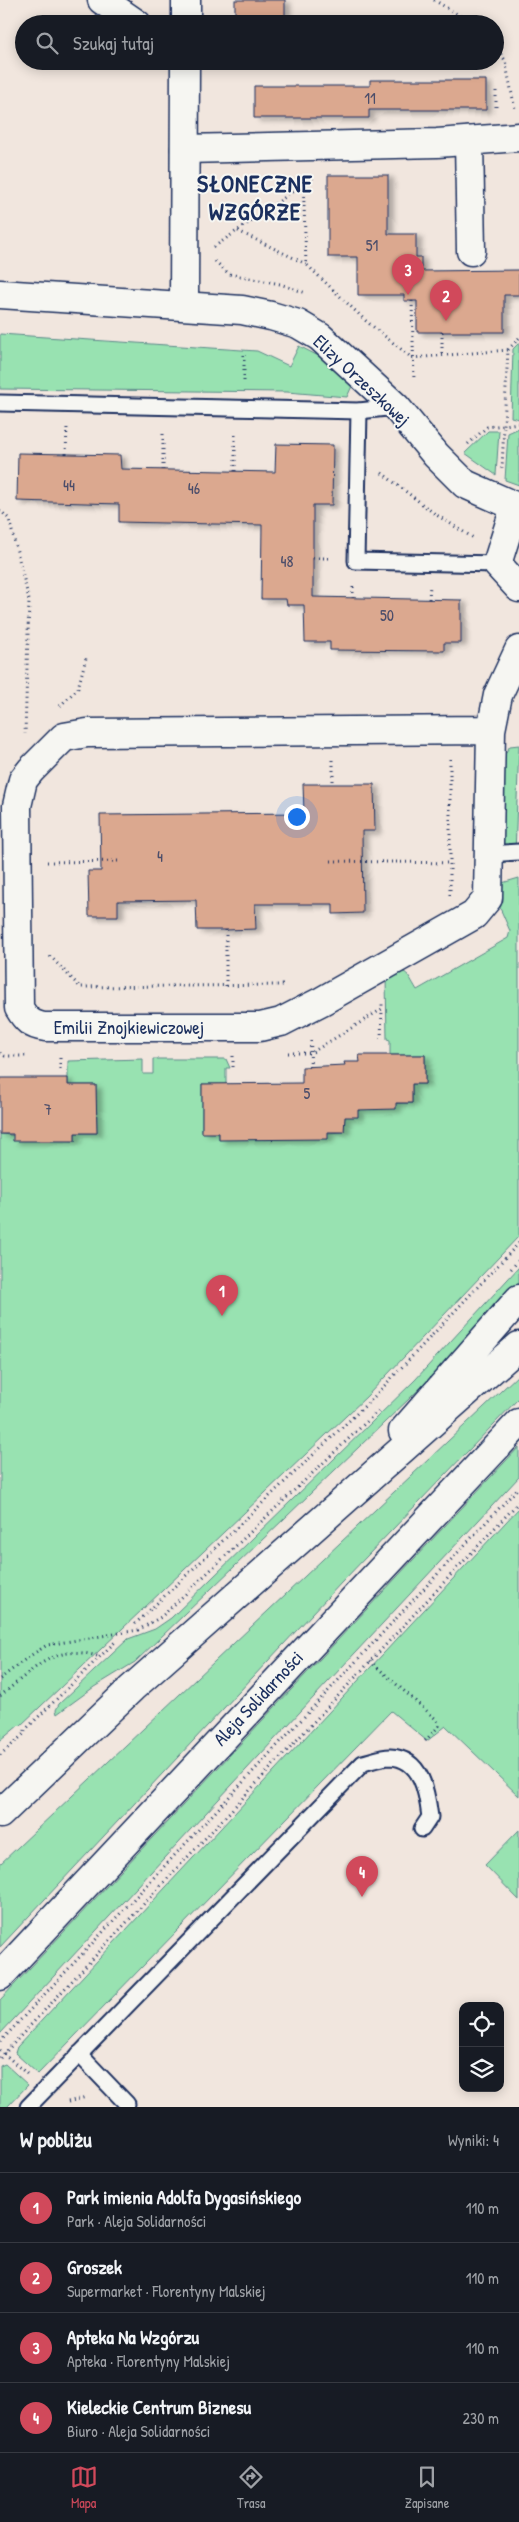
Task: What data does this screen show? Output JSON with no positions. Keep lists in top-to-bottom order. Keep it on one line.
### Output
{"streets":{"street":["Elizy Orzeszkowej","Emilii Znojkiewiczowej","Aleja Solidarności"]},"districts":["SŁONECZNE WZGÓRZE"],"house_numbers":["11","51","44","46","48","50","4","5","7"],"page":{"search":"Szukaj tutaj","pins":["3","2","1","4"],"heading":["W pobliżu","Wyniki: 4"],"list":[{"mark":"1","name":"Park imienia Adolfa Dygasińskiego","note":"Park · Aleja Solidarności","value":"110 m"},{"mark":"2","name":"Groszek","note":"Supermarket · Florentyny Malskiej","value":"110 m"},{"mark":"3","name":"Apteka Na Wzgórzu","note":"Apteka · Florentyny Malskiej","value":"110 m"},{"mark":"4","name":"Kieleckie Centrum Biznesu","note":"Biuro · Aleja Solidarności","value":"230 m"}],"nav":["Mapa","Trasa","Zapisane"]}}
